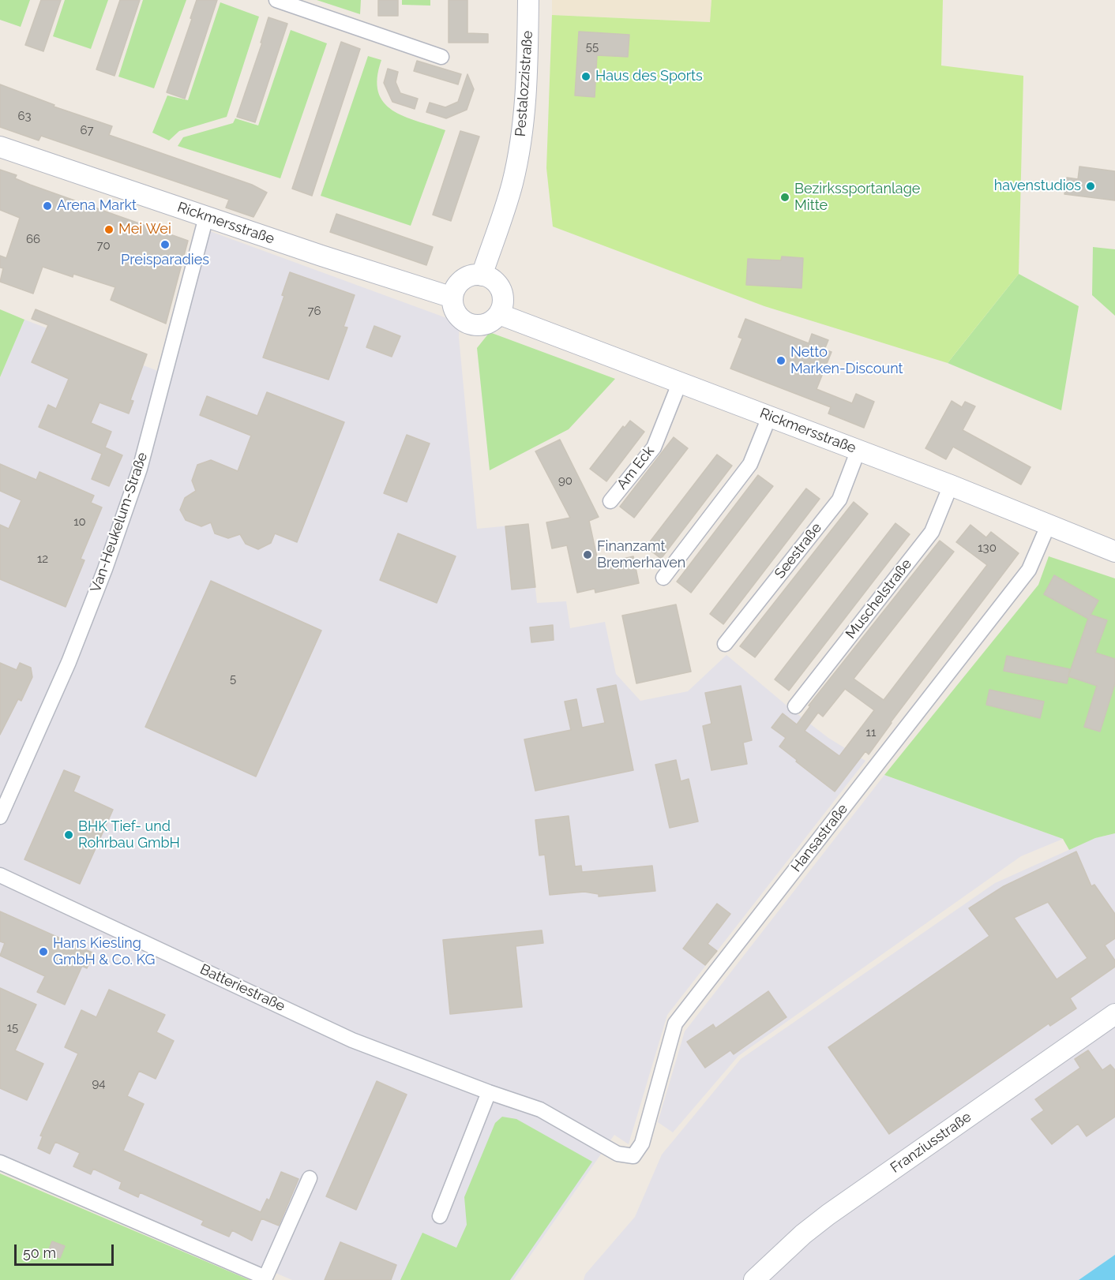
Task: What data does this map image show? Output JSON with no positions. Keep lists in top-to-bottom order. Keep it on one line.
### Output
{"streets":{"main road":["Pestalozzistraße","Rickmersstraße","Franziusstraße"],"street":["Am Eck","Van-Heukelum-Straße","Seestraße","Muschelstraße","Hansastraße","Batteriestraße"]},"crossings":[["Pestalozzistraße","Rickmersstraße"],["Rickmersstraße","Am Eck"],["Rickmersstraße","Van-Heukelum-Straße"],["Rickmersstraße","Seestraße"],["Rickmersstraße","Muschelstraße"],["Rickmersstraße","Hansastraße"],["Hansastraße","Batteriestraße"]],"places":["Haus des Sports","havenstudios","Bezirkssportanlage Mitte","Arena Markt","Mei Wei","Preisparadies","Netto Marken-Discount","Finanzamt Bremerhaven","BHK Tief- und Rohrbau GmbH","Hans Kiesling GmbH & Co. KG"],"house_numbers":["55","63","67","66","70","76","90","10","130","12","5","11","15","94"],"scale_bar":"50 m"}
